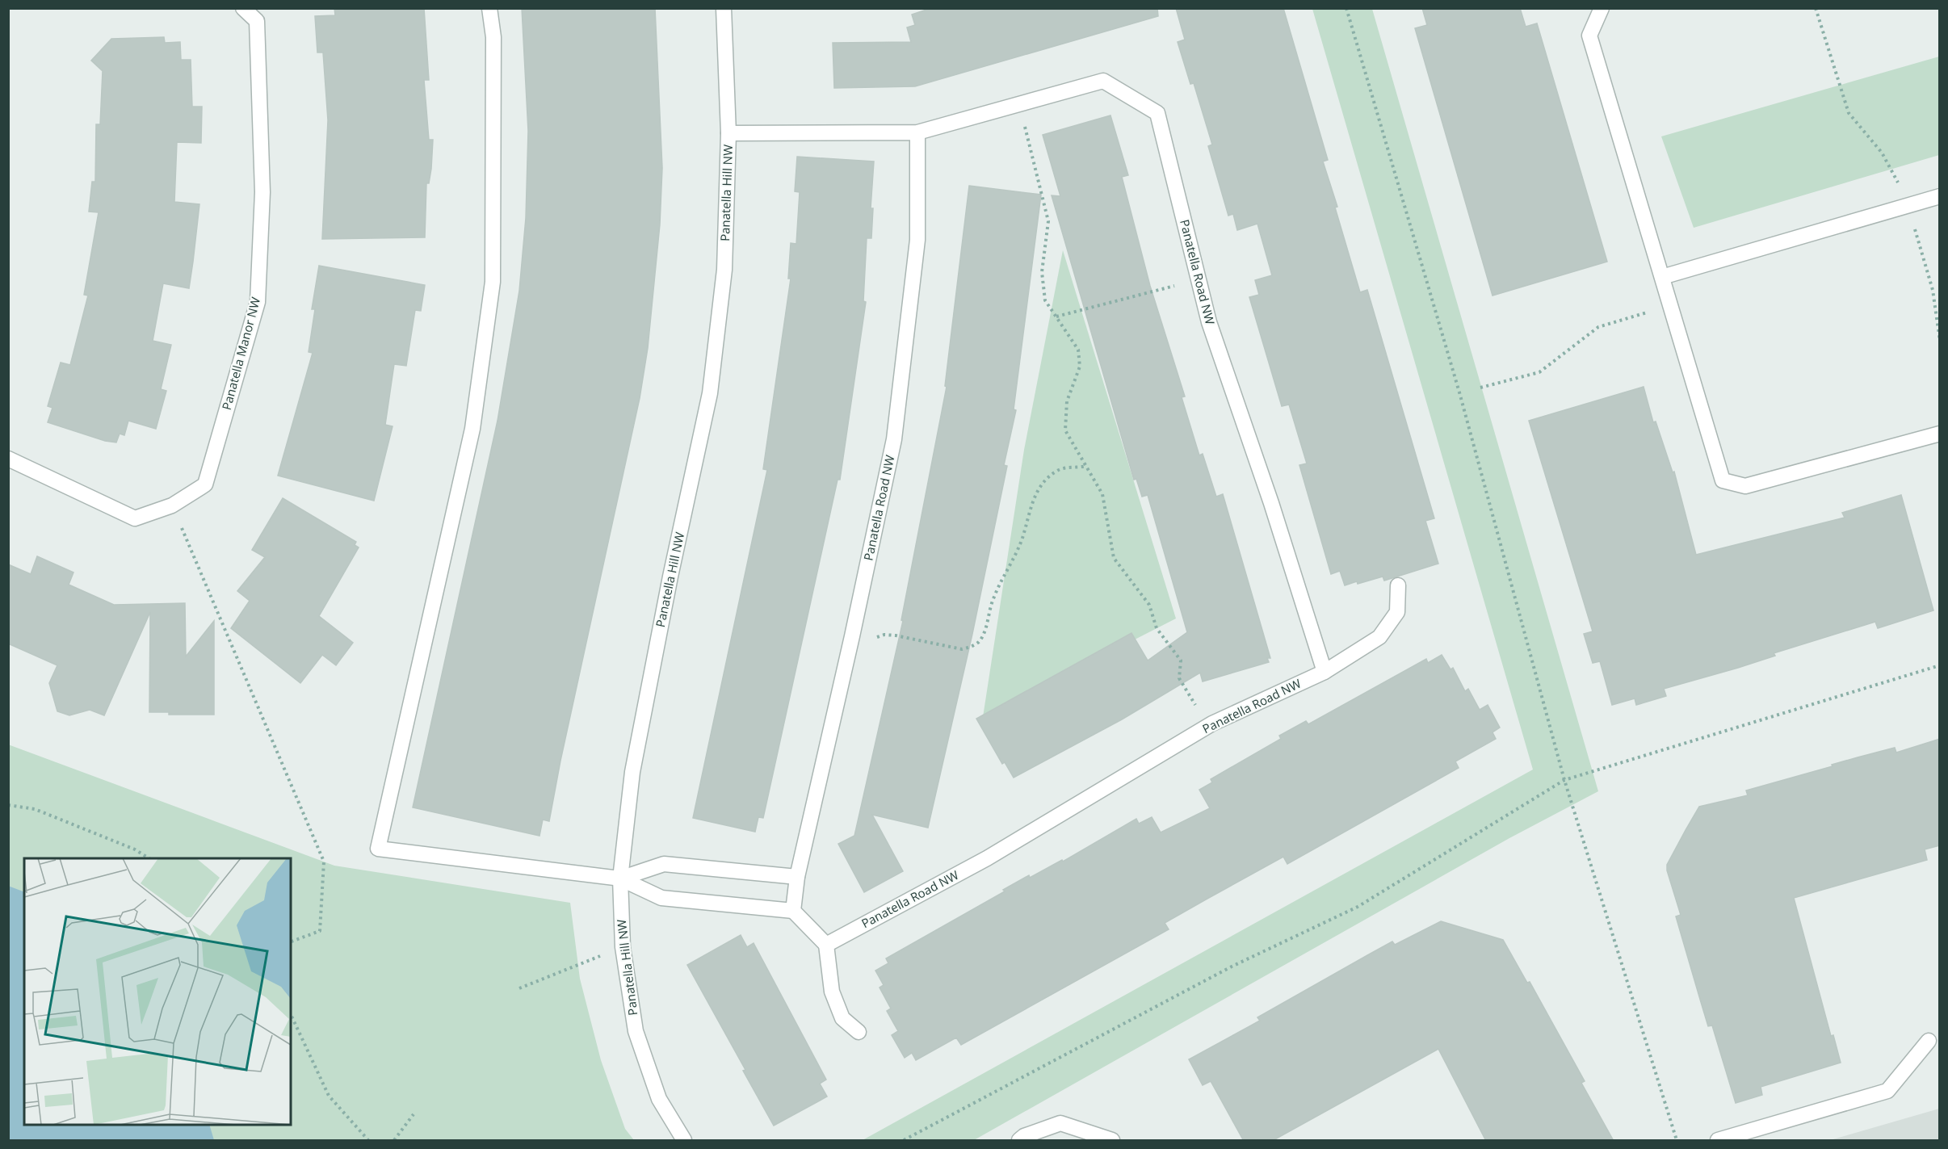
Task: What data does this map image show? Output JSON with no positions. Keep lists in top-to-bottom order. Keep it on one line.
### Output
{"streets":{"street":["Panatella Hill NW","Panatella Road NW","Panatella Manor NW"]},"crossings":[["Panatella Hill NW","Panatella Road NW"]]}
